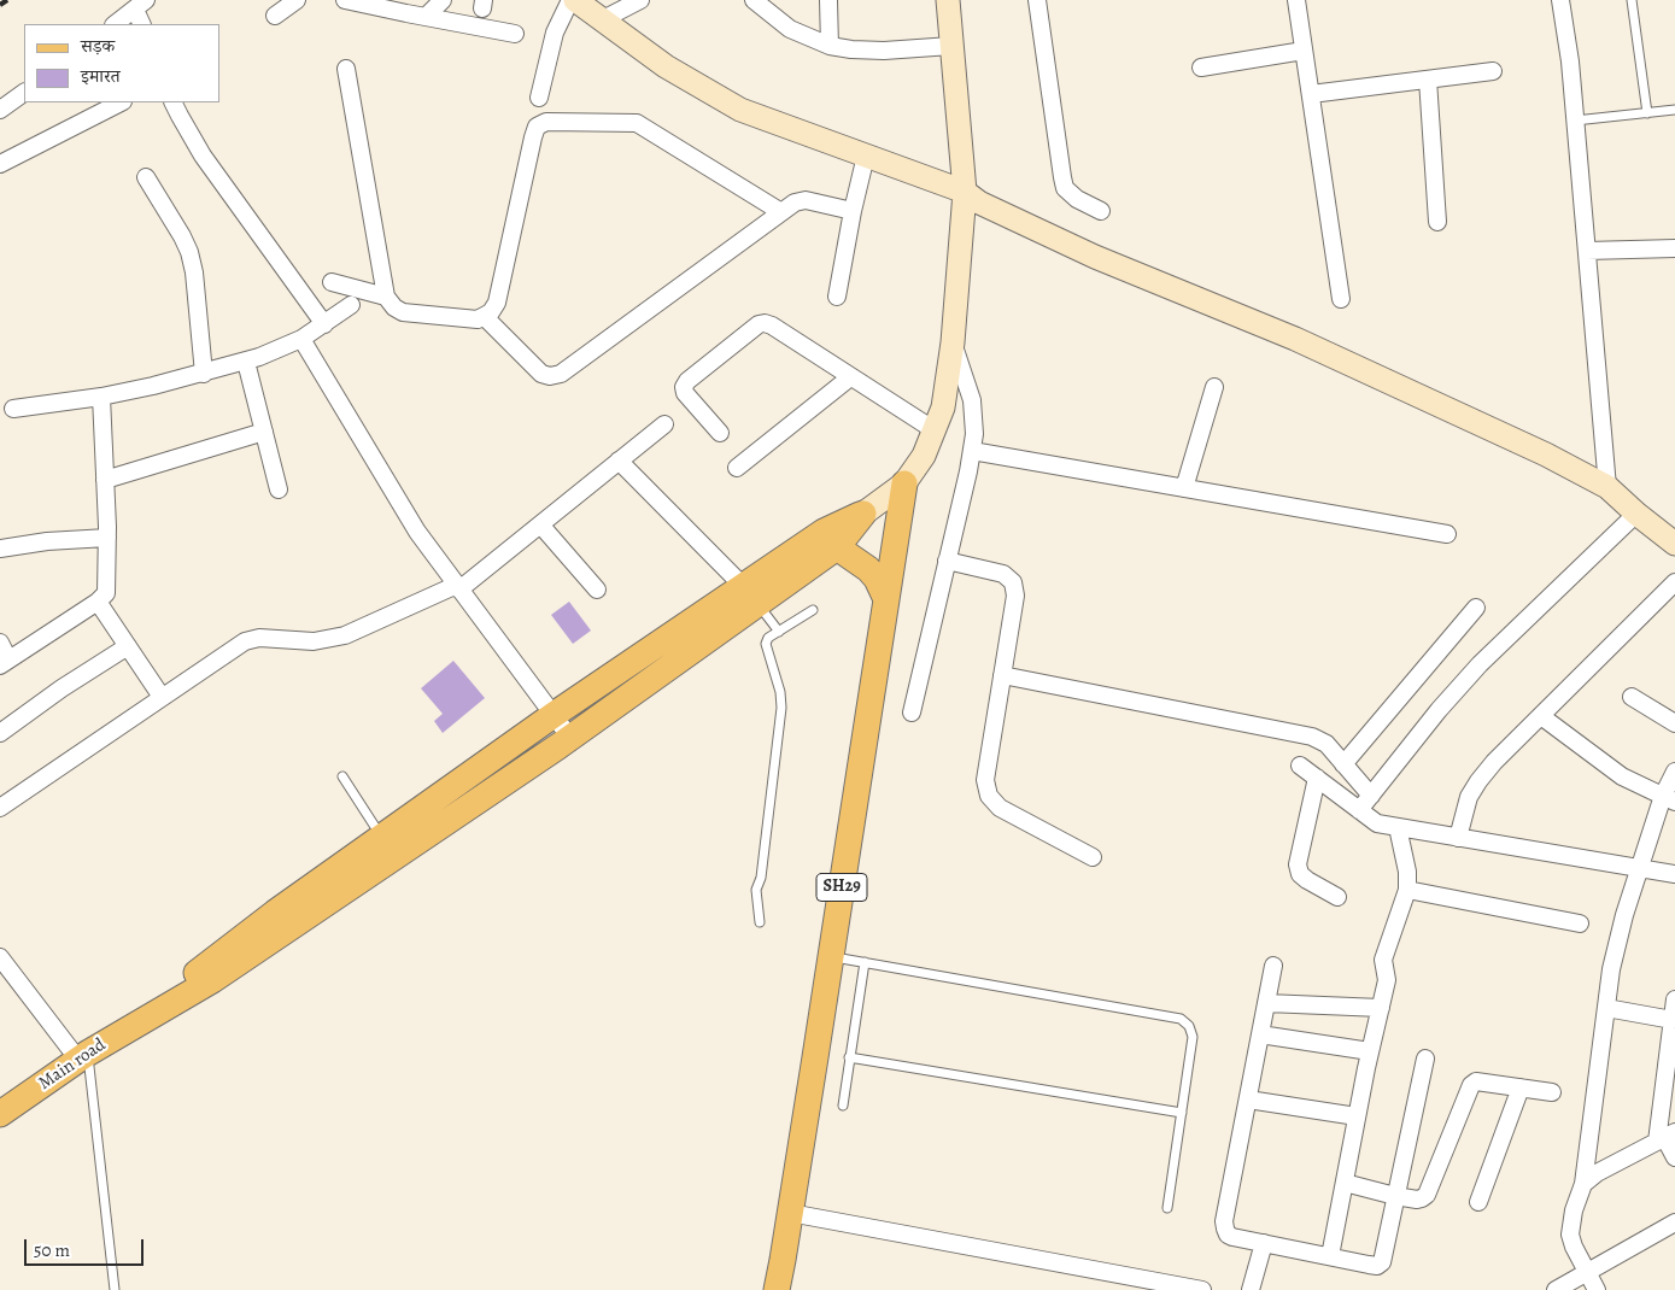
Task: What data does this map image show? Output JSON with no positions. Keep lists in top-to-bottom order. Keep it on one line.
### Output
{"streets":{"main road":["SH29","Main road"]},"legend":["सड़क","इमारत"],"scale_bar":"50 m"}
